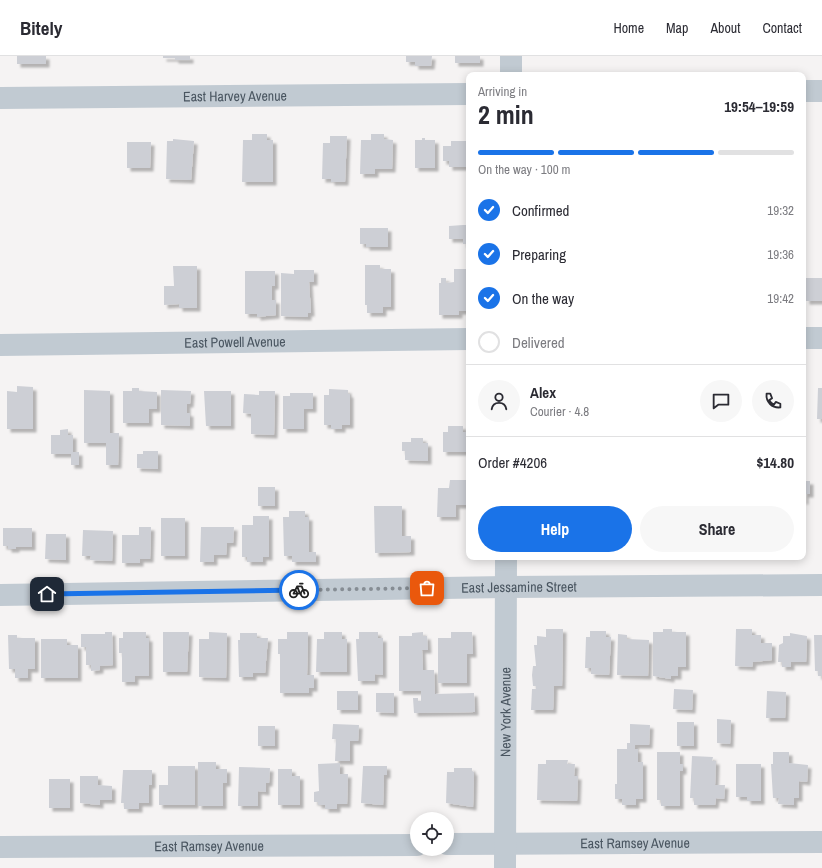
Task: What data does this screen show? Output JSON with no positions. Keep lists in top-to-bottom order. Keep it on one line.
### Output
{"streets":{"street":["East Harvey Avenue","East Powell Avenue","East Jessamine Street","New York Avenue","East Ramsey Avenue"]},"crossings":[["East Jessamine Street","New York Avenue"],["New York Avenue","East Ramsey Avenue"]],"page":{"header":"Bitely","nav":["Home","Map","About","Contact"],"heading":["2 min","Arriving in","19:54–19:59"],"panel":["Alex","Courier · 4.8","Order #4206","$14.80"],"bar":"On the way · 100 m","list":[["Confirmed","19:32"],["Preparing","19:36"],["On the way","19:42"],"Delivered"],"buttons":["Help","Share"]}}
